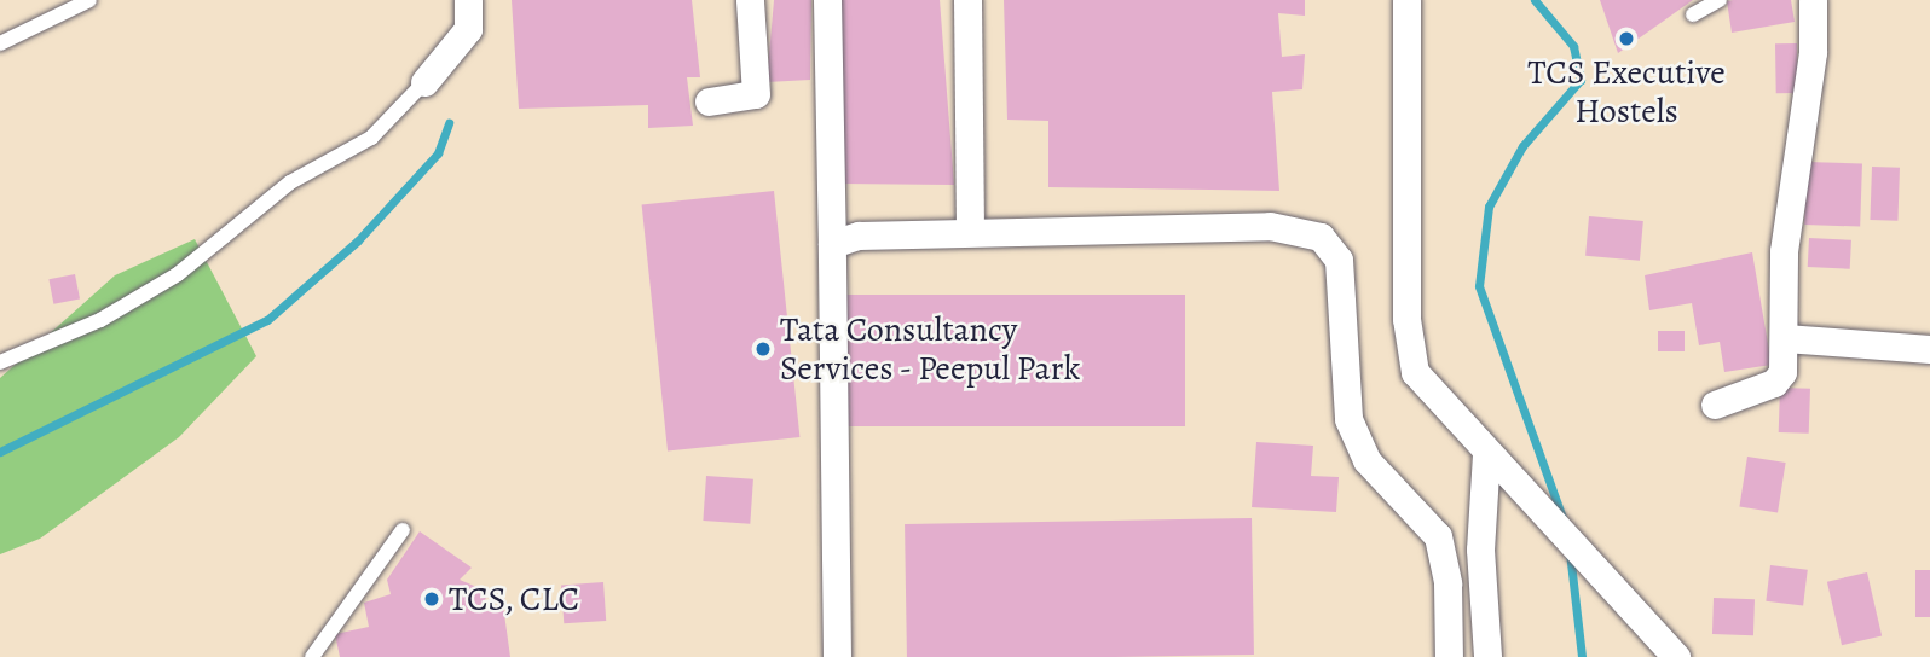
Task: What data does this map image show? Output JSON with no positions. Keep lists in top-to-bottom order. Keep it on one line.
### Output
{"places":["TCS Executive Hostels","Tata Consultancy Services - Peepul Park","TCS, CLC"]}
